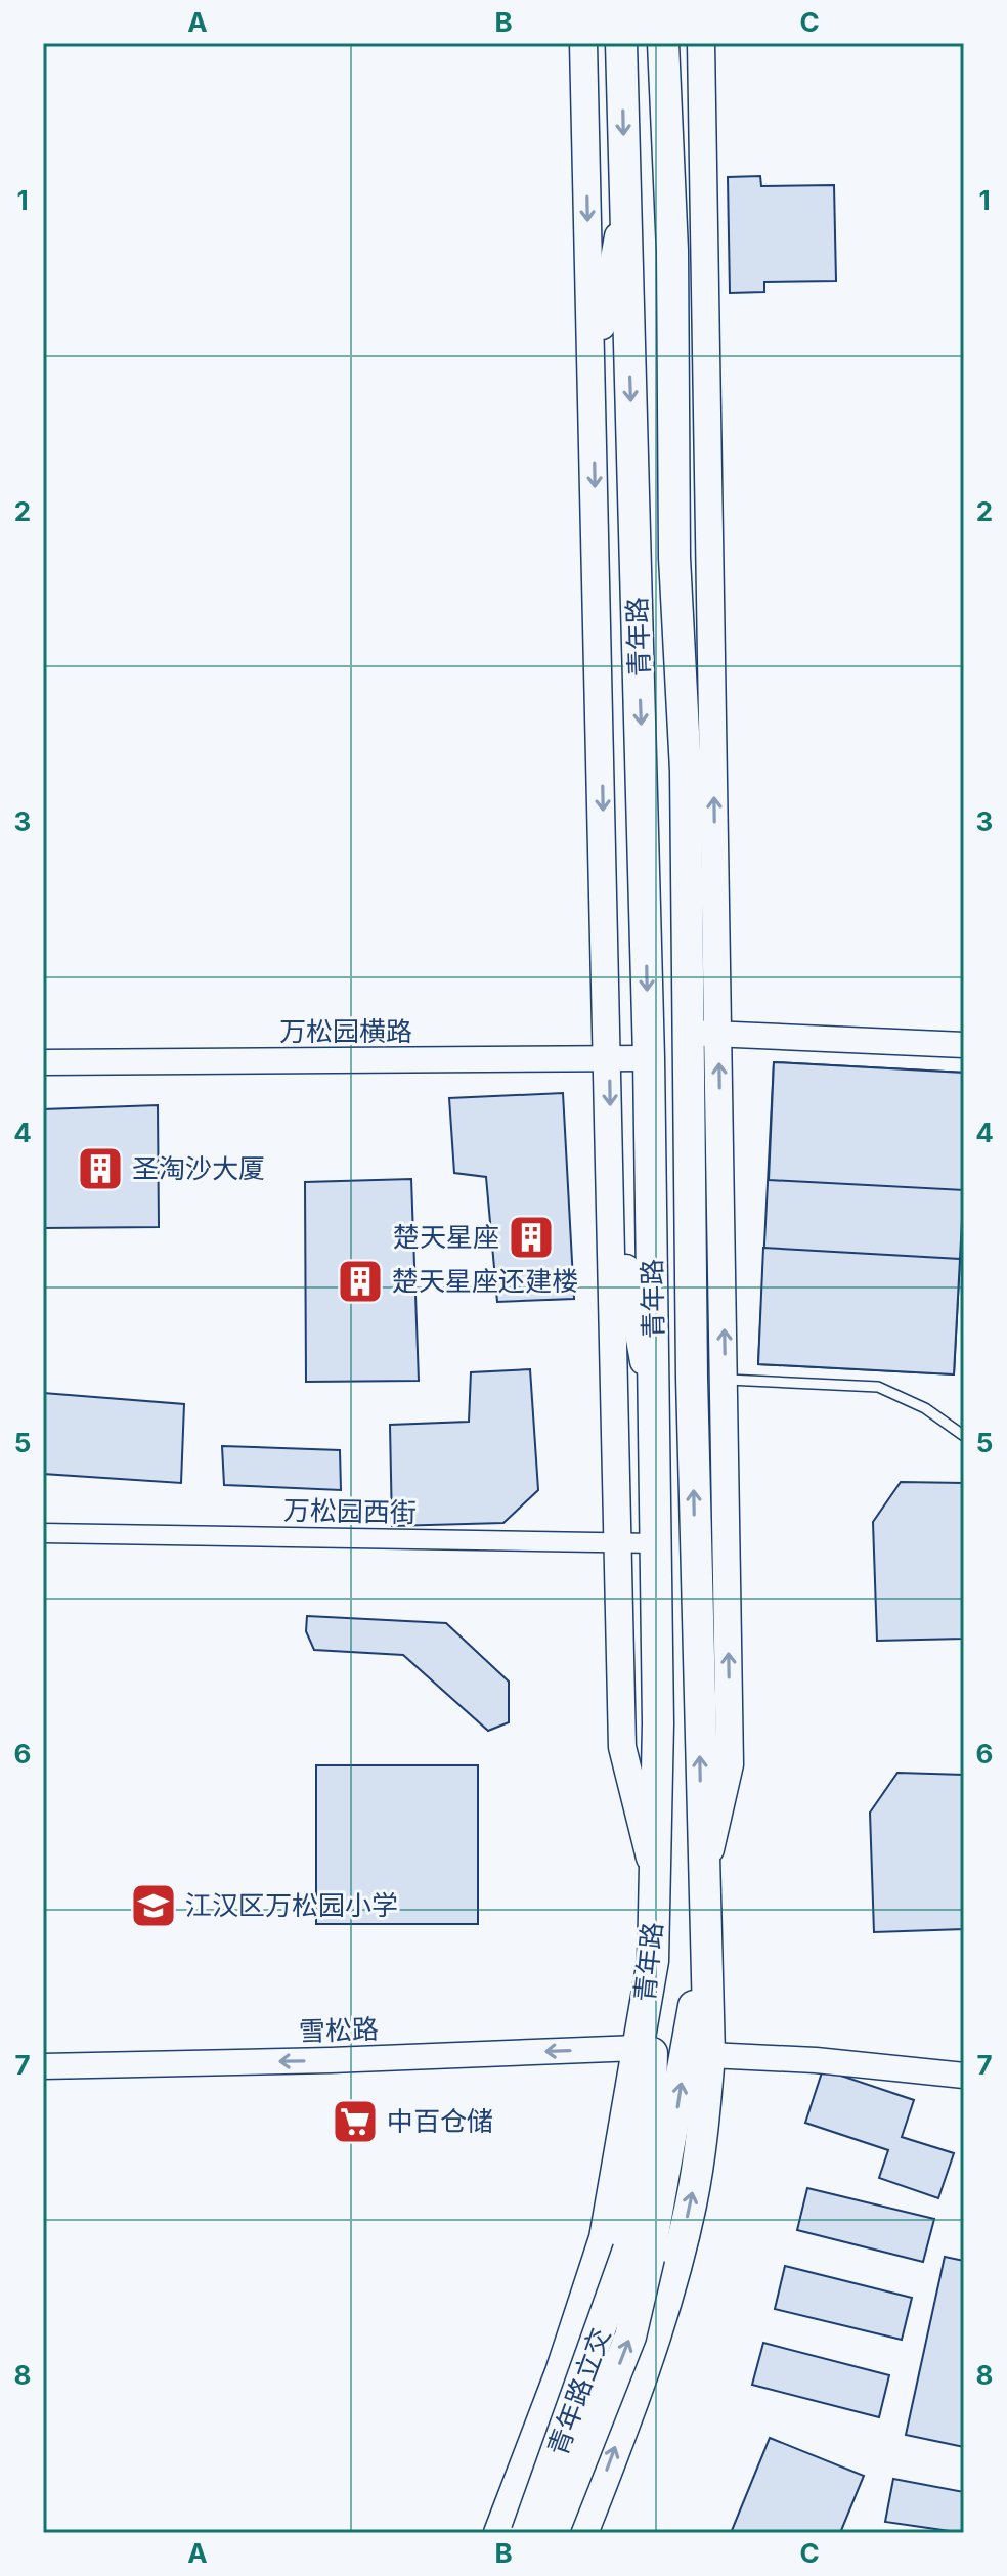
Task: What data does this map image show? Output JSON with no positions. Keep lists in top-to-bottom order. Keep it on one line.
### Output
{"streets":{"main road":["青年路","青年路立交"],"street":["万松园横路","万松园西街","雪松路"]},"crossings":[["青年路","万松园横路"],["青年路","万松园西街"],["青年路","雪松路"]],"one_way":["雪松路"],"places":{"building":["圣淘沙大厦","楚天星座","楚天星座还建楼"],"school or university":["江汉区万松园小学"],"supermarket":["中百仓储"]},"grid":{"columns":["A","B","C"],"rows":["1","2","3","4","5","6","7","8"]}}
